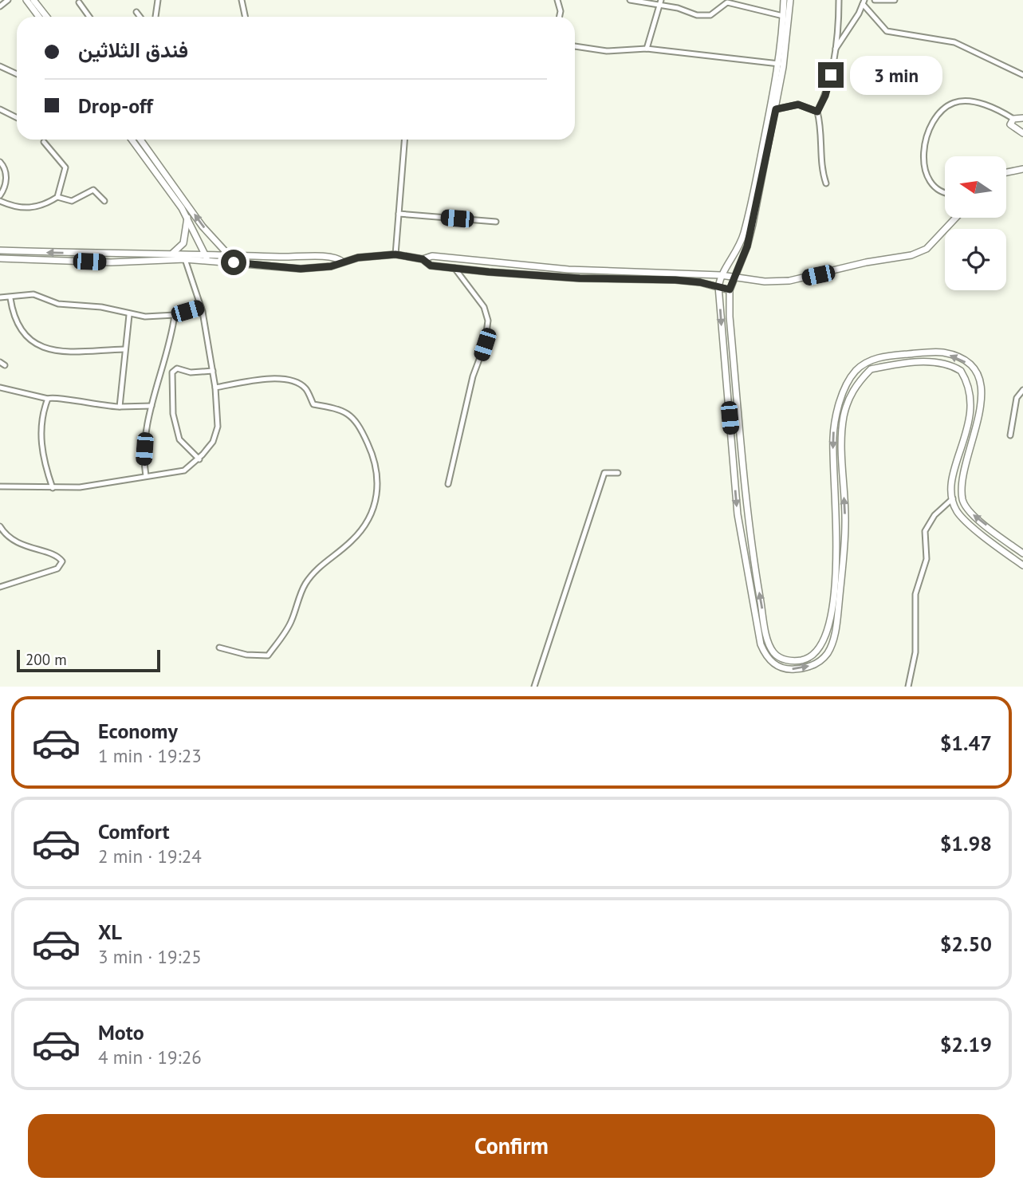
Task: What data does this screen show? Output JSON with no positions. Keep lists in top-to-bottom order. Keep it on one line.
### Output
{"scale_bar":"200 m","north":"left","page":{"banner":["فندق الثلاثين","Drop-off"],"bubble":"3 min","scale":"200 m","list":[{"name":"Economy","note":"1 min · 19:23","value":"$1.47"},{"name":"Comfort","note":"2 min · 19:24","value":"$1.98"},{"name":"XL","note":"3 min · 19:25","value":"$2.50"},{"name":"Moto","note":"4 min · 19:26","value":"$2.19"}],"buttons":"Confirm"}}
